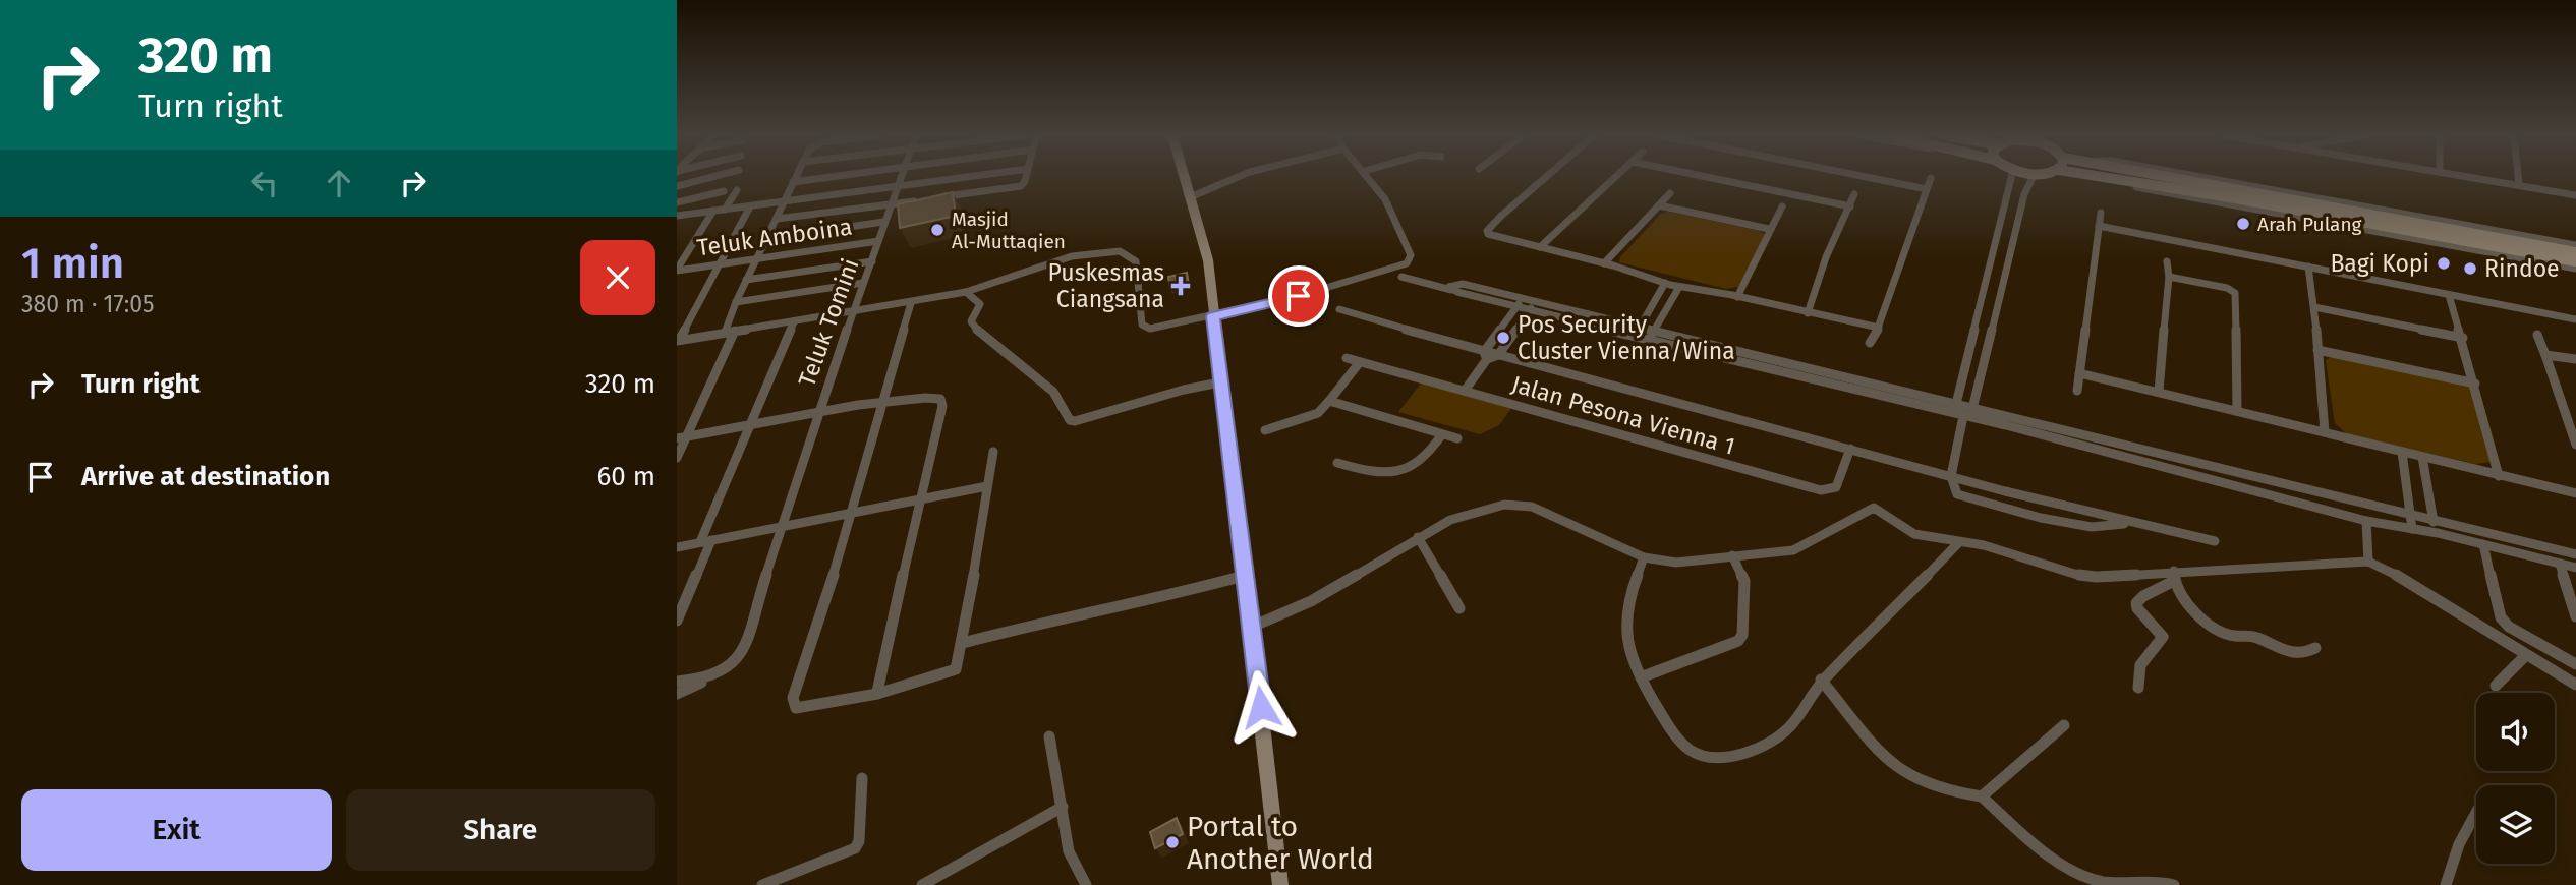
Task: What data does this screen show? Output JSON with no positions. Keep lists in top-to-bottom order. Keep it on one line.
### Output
{"streets":{"street":["Teluk Amboina","Teluk Tomini","Jalan Pesona Vienna 1"]},"crossings":[["Teluk Amboina","Teluk Tomini"]],"places":{"other":["Arah Pulang","Masjid Al-Muttaqien","Bagi Kopi","Rindoe","Pos Security Cluster Vienna/Wina","Portal to Another World"],"health":["Puskesmas Ciangsana"]},"page":{"turn":["320 m","Turn right"],"heading":["1 min","380 m · 17:05"],"list":[{"name":"Turn right","value":"320 m"},{"name":"Arrive at destination","value":"60 m"}],"buttons":["Exit","Share"]}}
